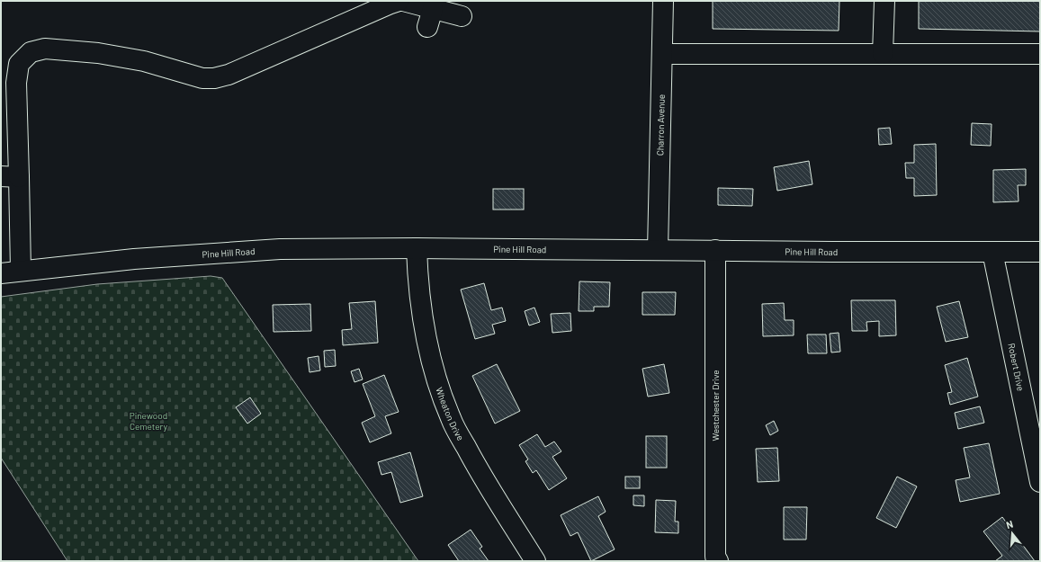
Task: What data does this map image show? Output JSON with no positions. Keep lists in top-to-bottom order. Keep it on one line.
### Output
{"streets":{"street":["Charron Avenue","Pine Hill Road","Robert Drive","Westchester Drive","Wheaton Drive"]},"crossings":[["Charron Avenue","Pine Hill Road"],["Pine Hill Road","Robert Drive"],["Pine Hill Road","Westchester Drive"],["Pine Hill Road","Wheaton Drive"]],"parks":["Pinewood Cemetery"],"north":"top"}
